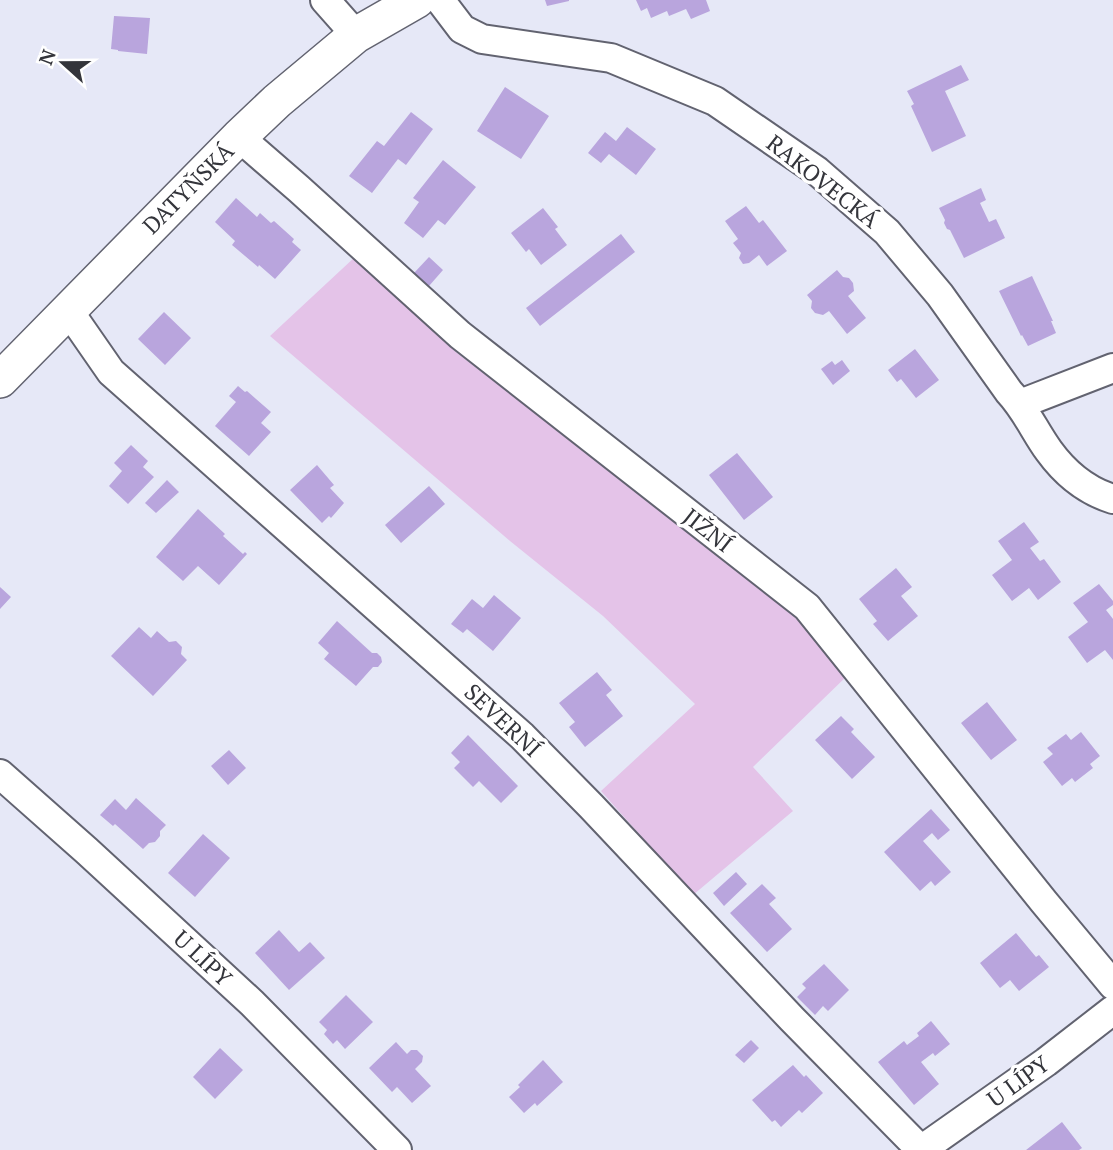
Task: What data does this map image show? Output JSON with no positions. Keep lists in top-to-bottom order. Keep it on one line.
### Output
{"streets":{"main road":["DATYŇSKÁ"],"street":["RAKOVECKÁ","JIŽNÍ","SEVERNÍ","U LÍPY"]},"crossings":[["DATYŇSKÁ","JIŽNÍ"],["DATYŇSKÁ","SEVERNÍ"],["SEVERNÍ","U LÍPY"]],"north":"left"}
